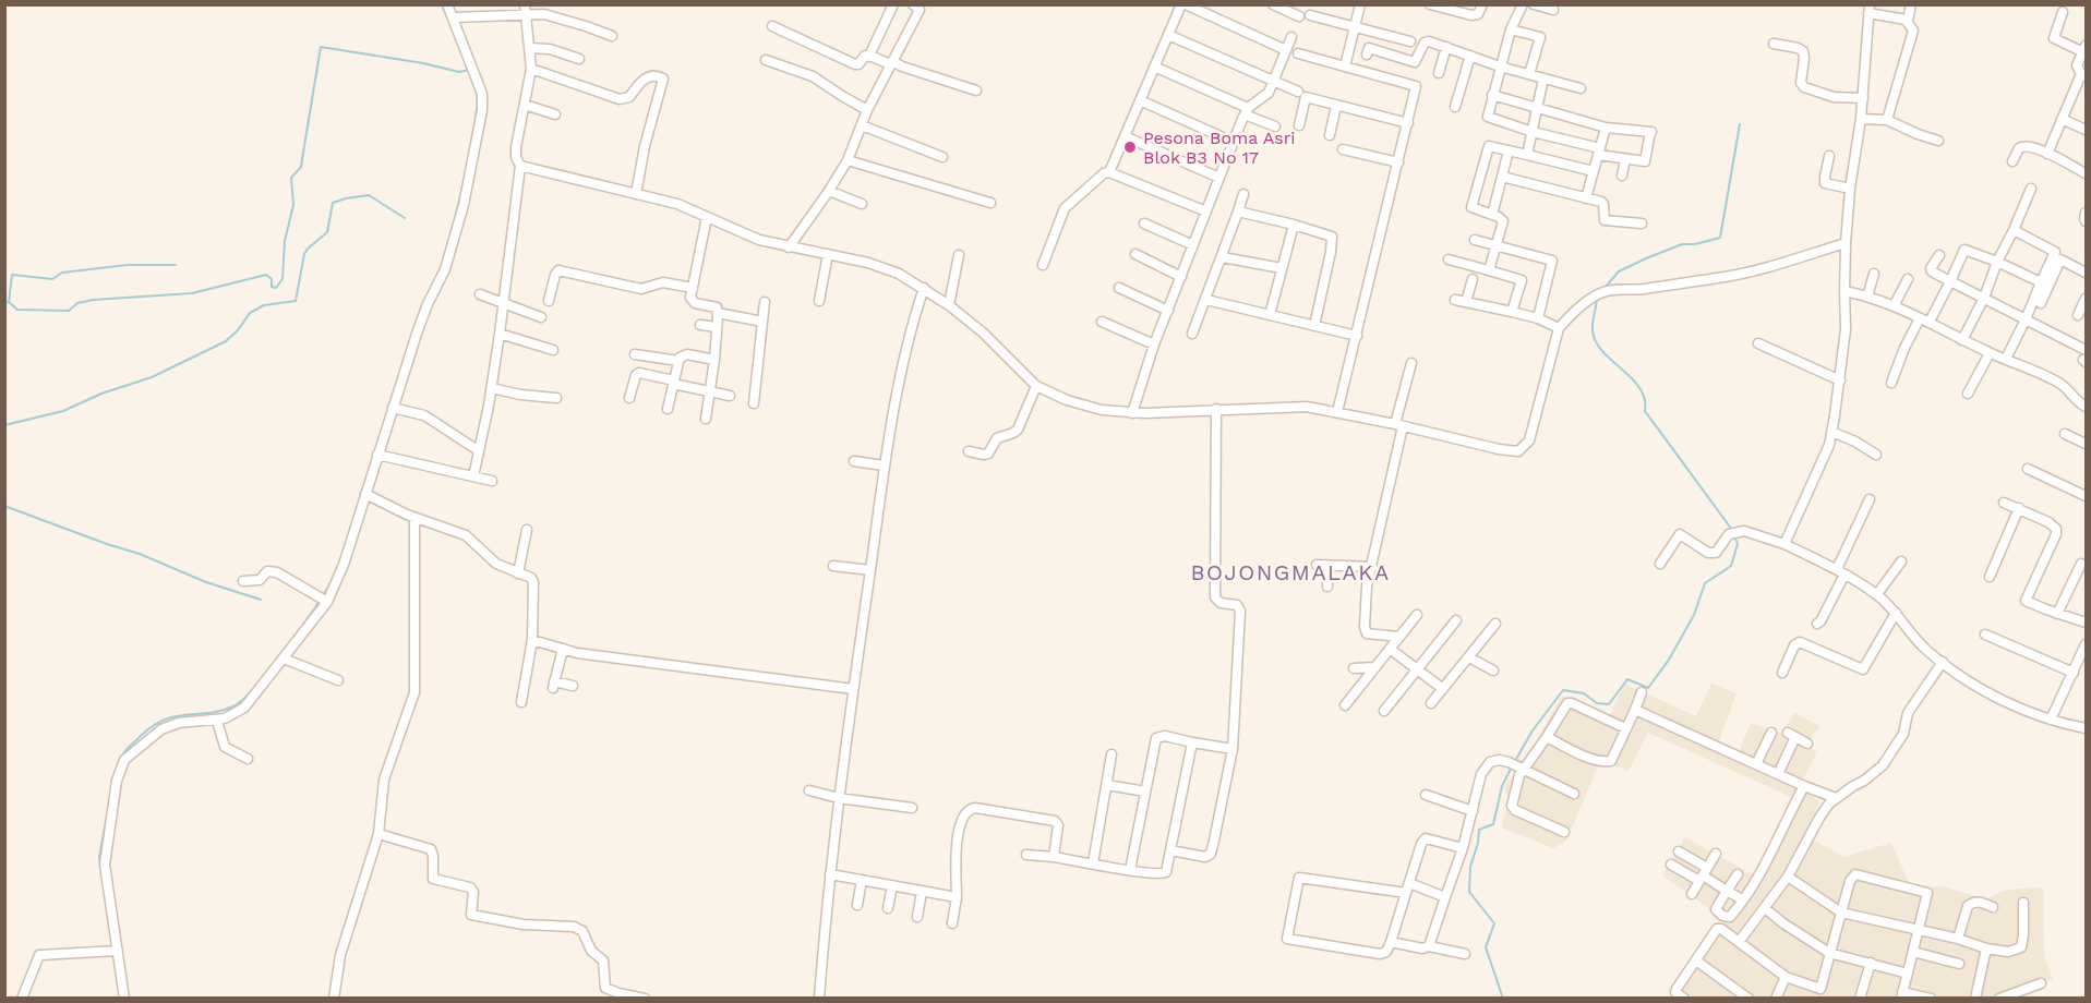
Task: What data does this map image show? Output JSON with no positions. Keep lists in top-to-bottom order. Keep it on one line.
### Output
{"districts":["BOJONGMALAKA"],"places":["Pesona Boma Asri Blok B3 No 17"]}
